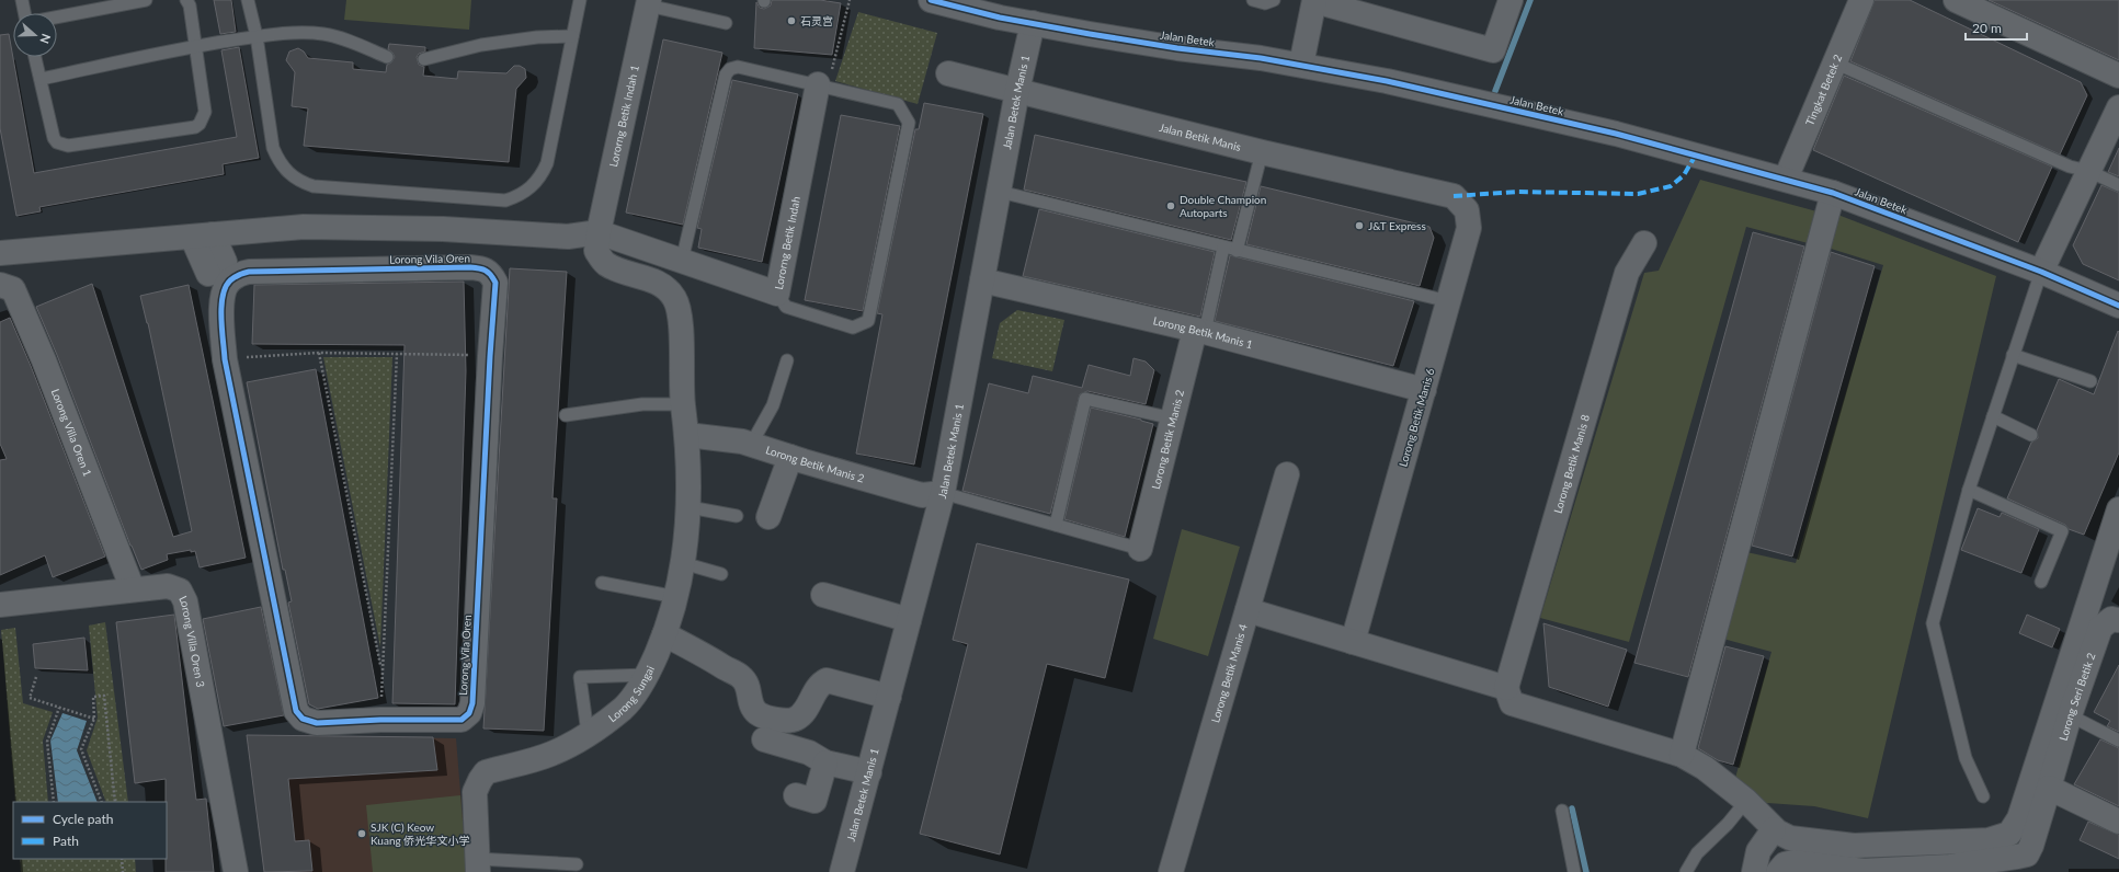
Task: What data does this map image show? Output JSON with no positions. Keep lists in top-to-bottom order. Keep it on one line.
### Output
{"streets":{"street":["Jalan Betek","Tingkat Betek 2","Jalan Betek Manis 1","Lororng Betik Indah 1","Jalan Betik Manis","Lororng Betik Indah","Lorong Vila Oren","Lorong Betik Manis 1","Lorong Betik Manis 6","Lorong Villa Oren 1","Lorong Betik Manis 2","Lorong Betik Manis 8","Lorong Villa Oren 3","Lorong Betik Manis 4","Lorong Sungai","Lorong Seri Betik 2"]},"crossings":[["Jalan Betek","Tingkat Betek 2"],["Jalan Betek","Jalan Betek Manis 1"],["Jalan Betek Manis 1","Jalan Betik Manis"],["Jalan Betek Manis 1","Lorong Betik Manis 1"],["Jalan Betek Manis 1","Lorong Betik Manis 2"],["Lororng Betik Indah 1","Lororng Betik Indah"],["Lororng Betik Indah 1","Lorong Sungai"],["Jalan Betik Manis","Lorong Betik Manis 6"],["Lorong Betik Manis 1","Lorong Betik Manis 6"],["Lorong Betik Manis 1","Lorong Betik Manis 2"],["Lorong Villa Oren 1","Lorong Villa Oren 3"],["Lorong Betik Manis 2","Lorong Sungai"]],"places":["石灵宫","Double Champion Autoparts","J&T Express","SJK (C) Keow Kuang 侨光华文小学"],"legend":["Cycle path","Path"],"scale_bar":"20 m","north":"right"}
